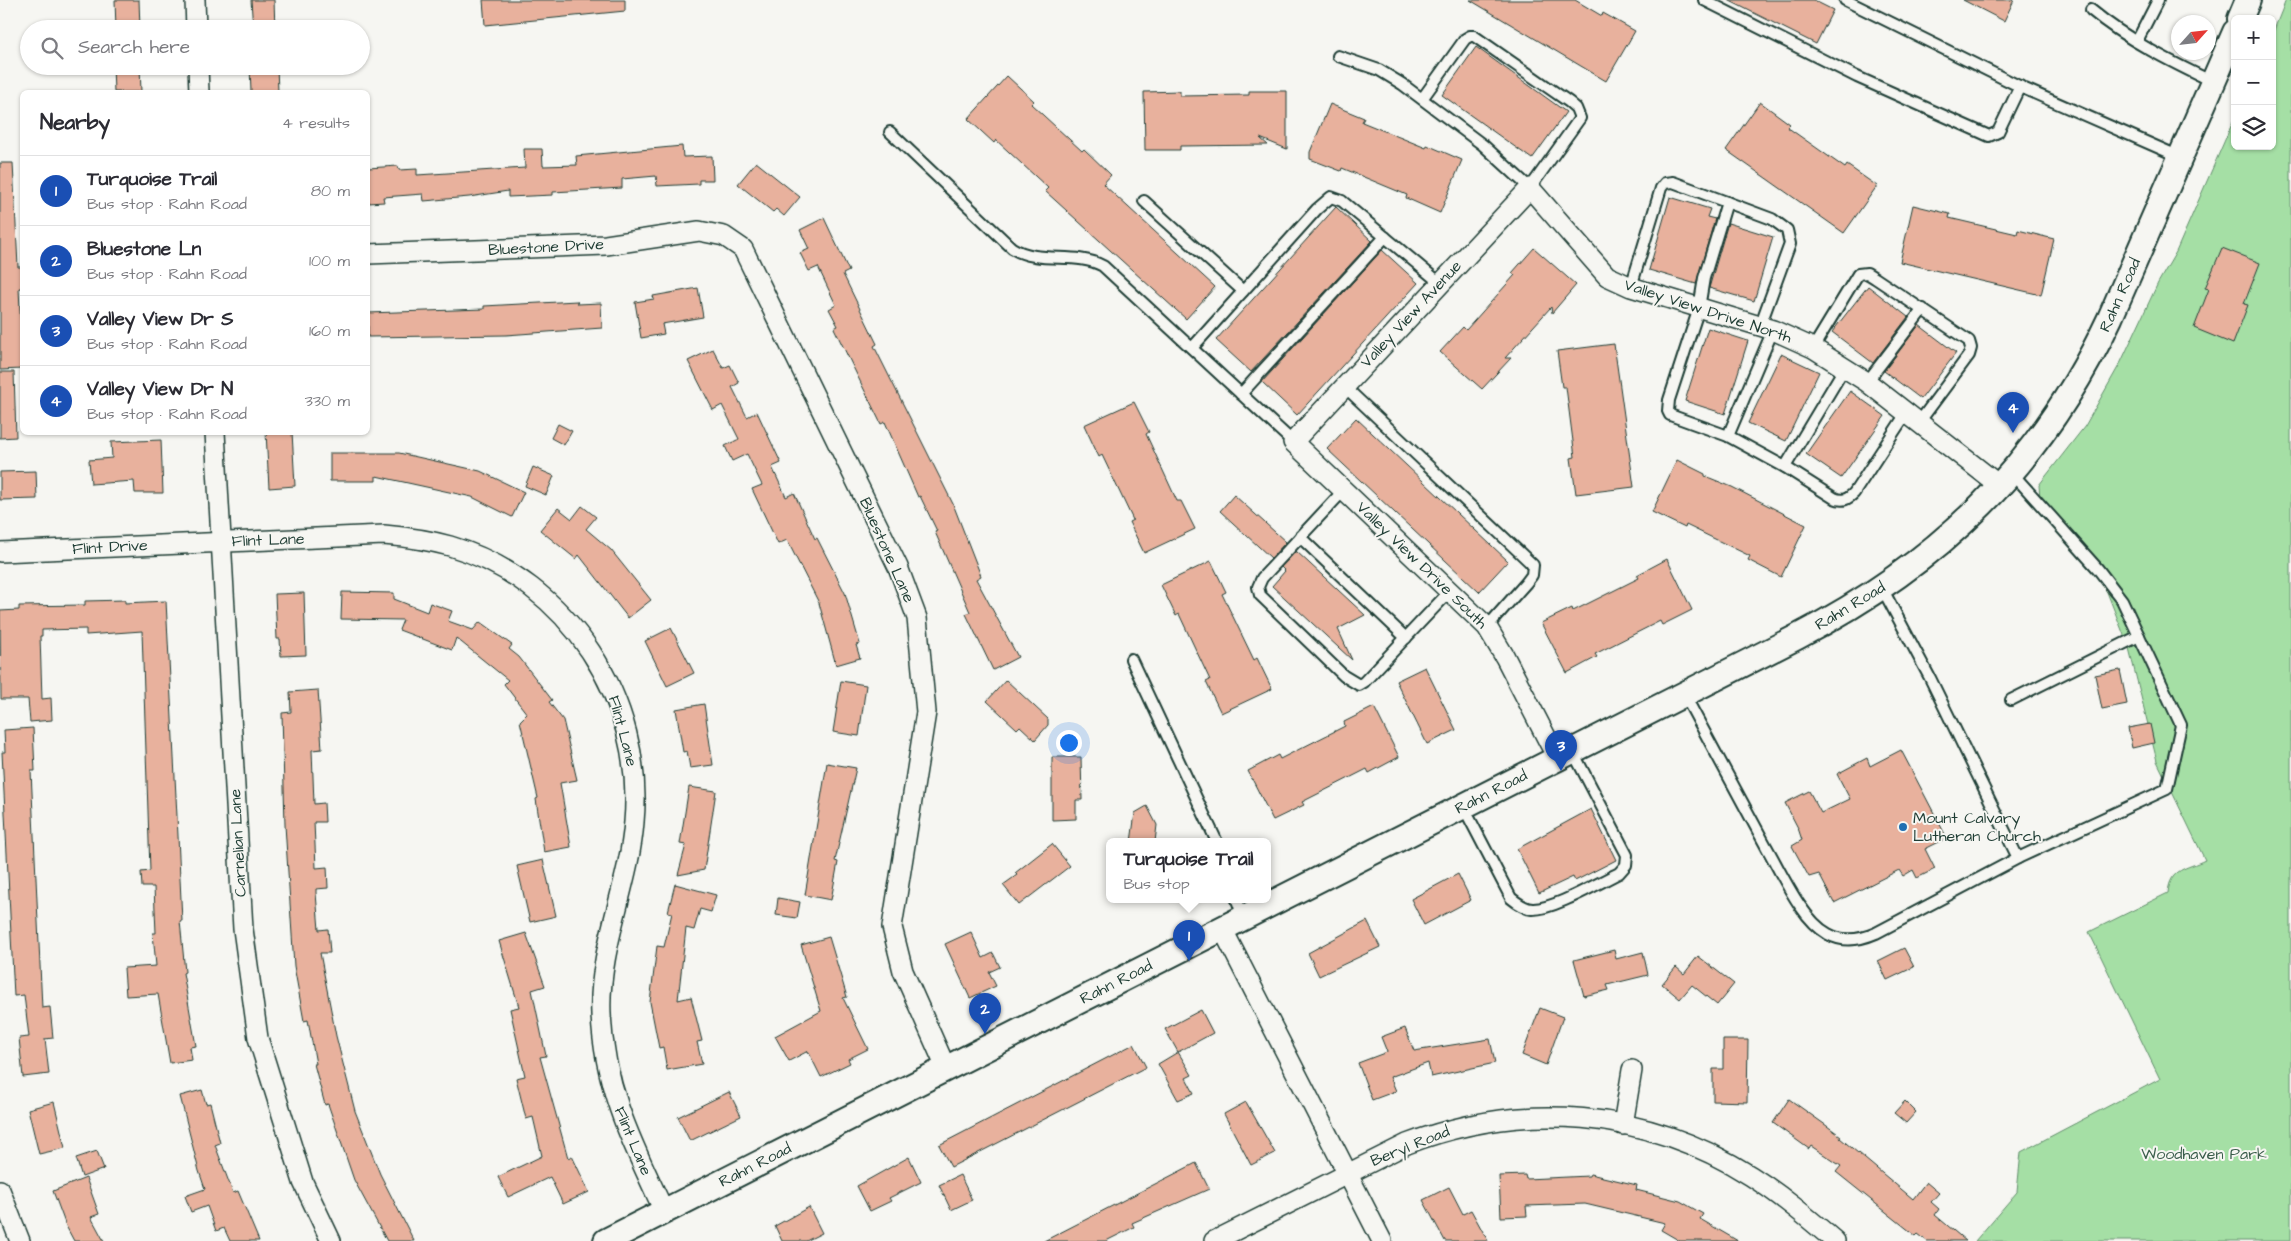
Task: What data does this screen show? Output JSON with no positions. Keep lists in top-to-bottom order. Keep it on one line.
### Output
{"streets":{"street":["Bluestone Drive","Rahn Road","Valley View Drive North","Valley View Avenue","Flint Lane","Flint Drive","Bluestone Lane","Valley View Drive South","Carnelian Lane","Beryl Road"]},"crossings":[["Bluestone Drive","Bluestone Lane"],["Rahn Road","Valley View Drive North"],["Rahn Road","Flint Lane"],["Rahn Road","Bluestone Lane"],["Rahn Road","Valley View Drive South"],["Valley View Drive North","Valley View Avenue"],["Valley View Avenue","Valley View Drive South"],["Flint Lane","Flint Drive"],["Flint Lane","Carnelian Lane"],["Flint Drive","Carnelian Lane"]],"parks":["Woodhaven Park"],"places":["Mount Calvary Lutheran Church"],"north":"top right","page":{"map_buttons":["+","−"],"search":"Search here","heading":["Nearby","4 results"],"list":[{"mark":"1","name":"Turquoise Trail","note":"Bus stop · Rahn Road","value":"80 m"},{"mark":"2","name":"Bluestone Ln","note":"Bus stop · Rahn Road","value":"100 m"},{"mark":"3","name":"Valley View Dr S","note":"Bus stop · Rahn Road","value":"160 m"},{"mark":"4","name":"Valley View Dr N","note":"Bus stop · Rahn Road","value":"330 m"}],"pins":["4","3","1","2"],"popup":["Turquoise Trail","Bus stop"]}}
